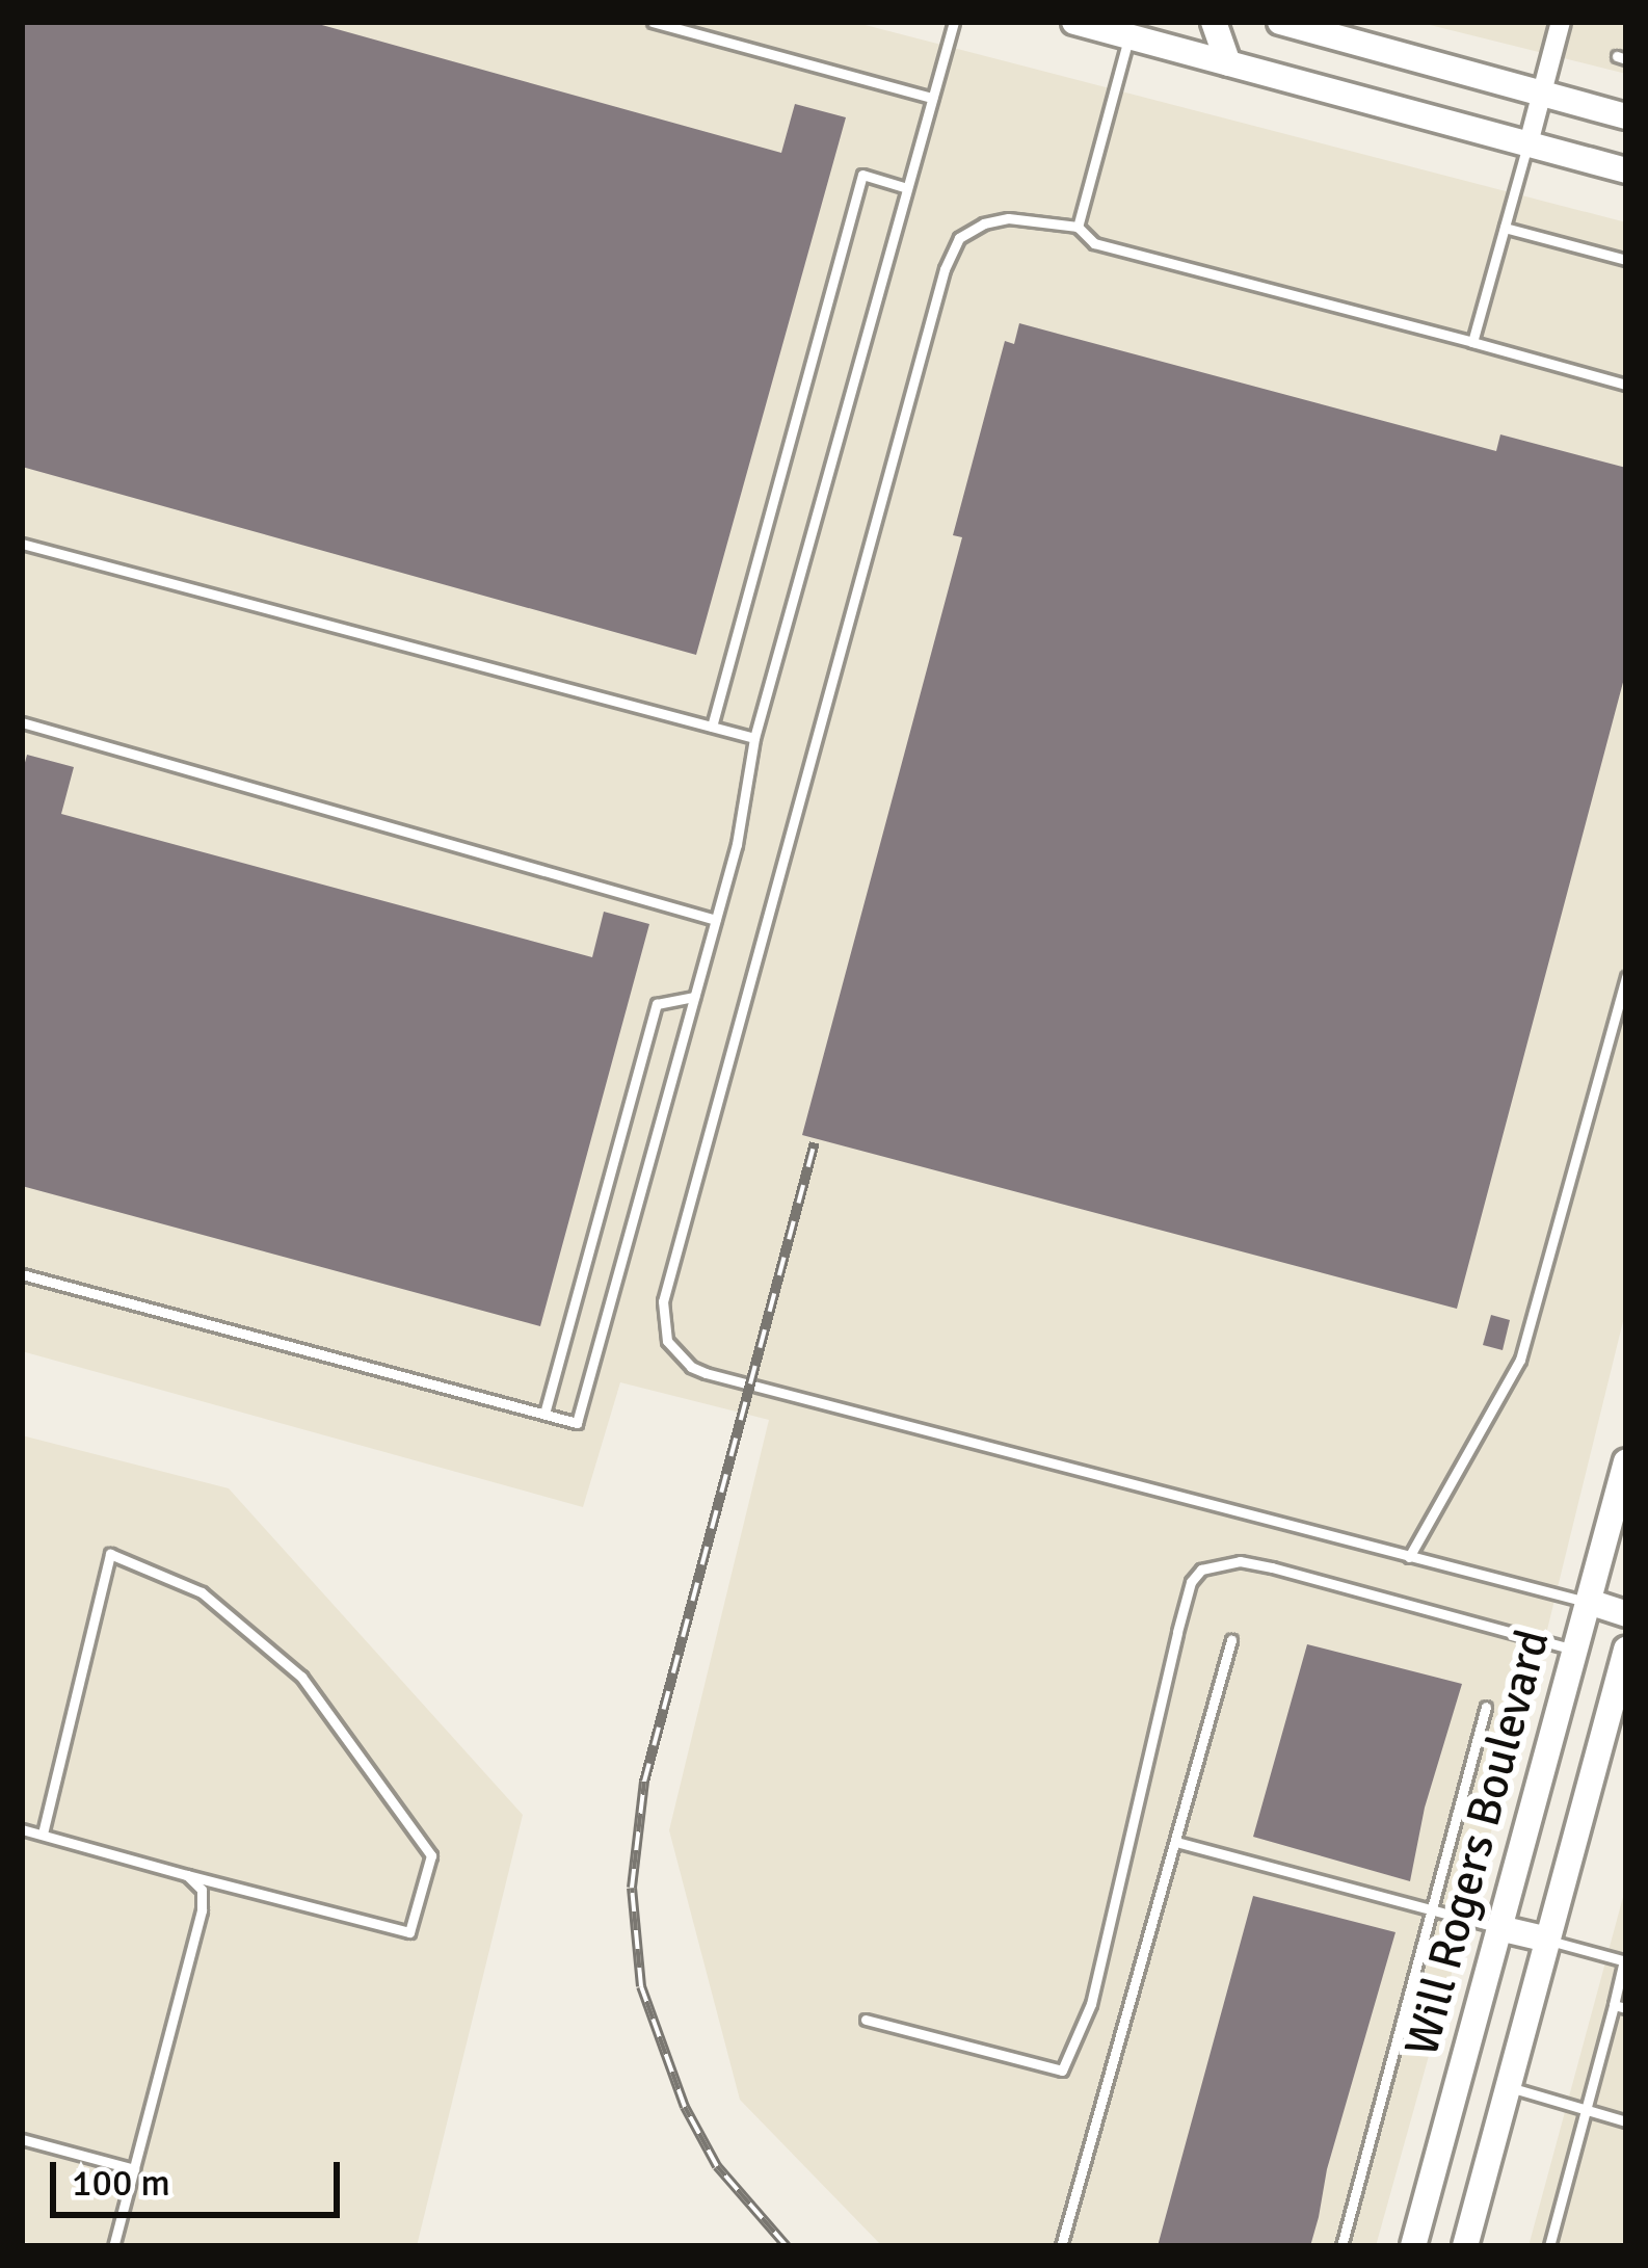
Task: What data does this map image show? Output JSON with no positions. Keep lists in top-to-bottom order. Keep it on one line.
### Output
{"streets":{"main road":["Will Rogers Boulevard"]},"scale_bar":"100 m"}
